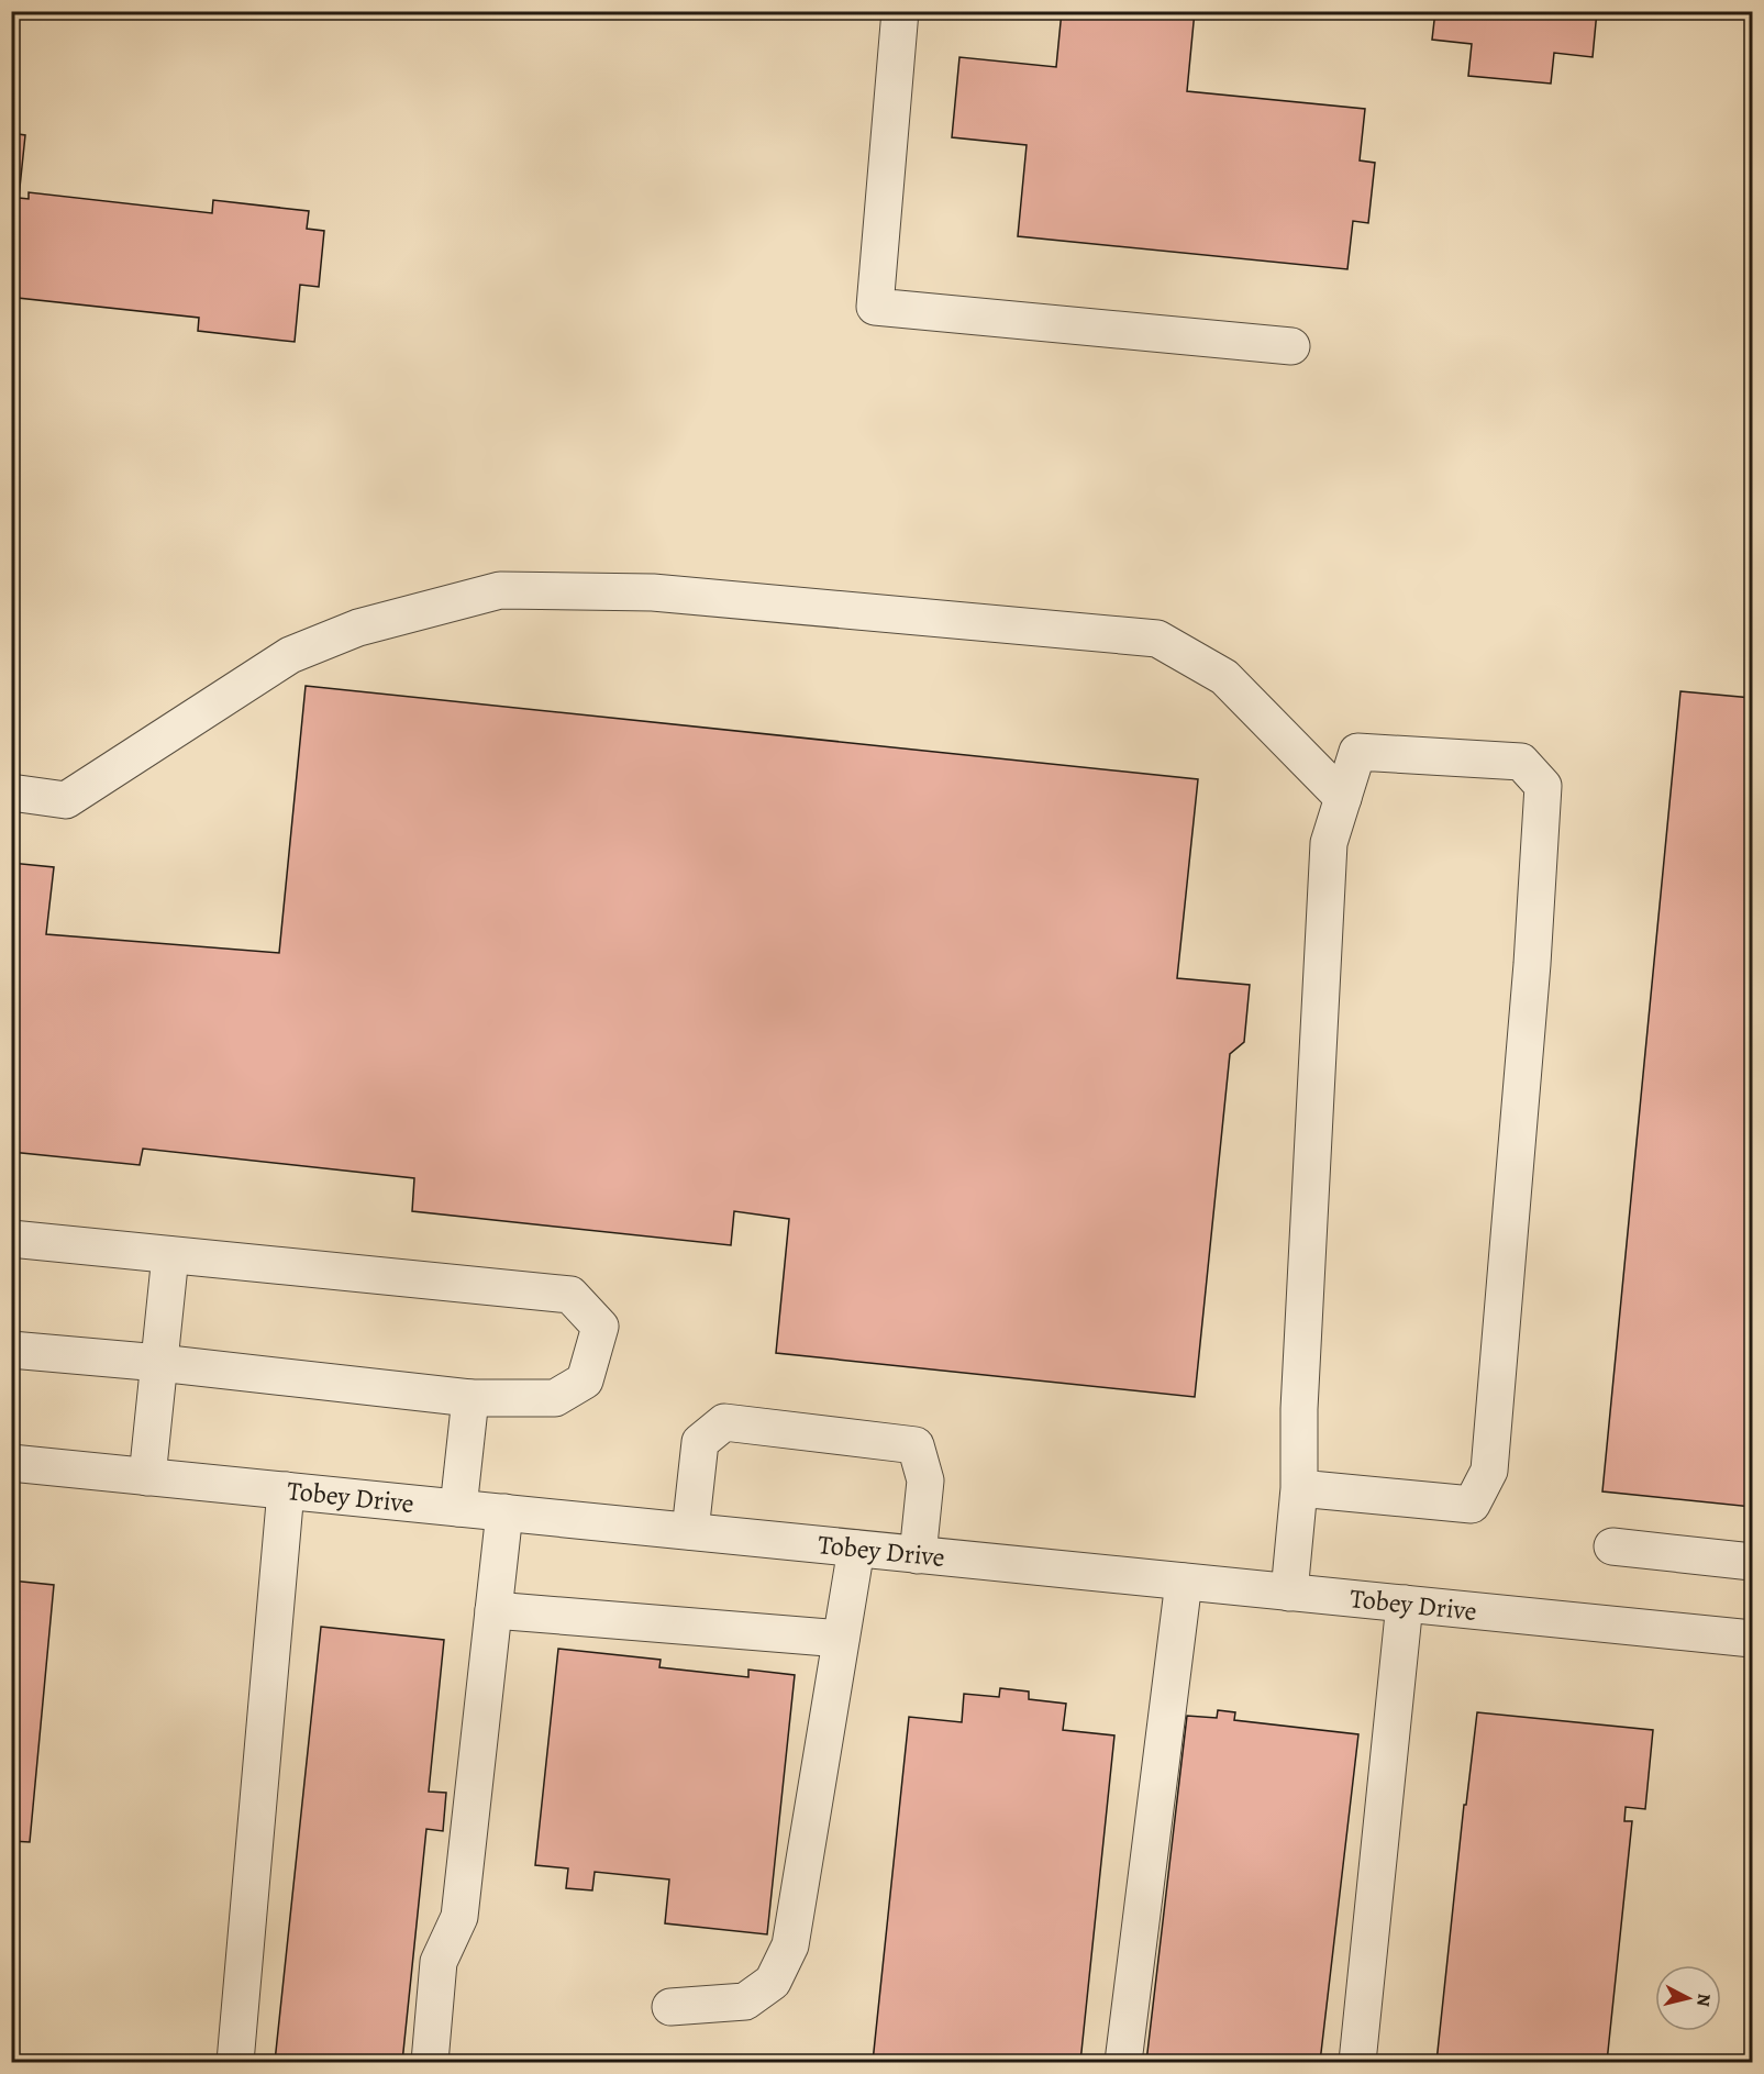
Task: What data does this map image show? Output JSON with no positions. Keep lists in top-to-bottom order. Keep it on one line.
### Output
{"streets":{"street":["Tobey Drive"]},"north":"right"}
